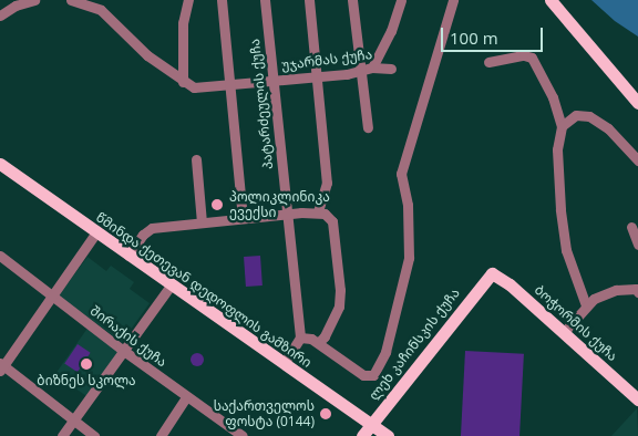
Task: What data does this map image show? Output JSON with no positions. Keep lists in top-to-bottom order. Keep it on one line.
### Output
{"streets":{"main road":["წმინდა ქეთევან დედოფლის გამზირი","ბოჭორმის ქუჩა","ლეხ კაჩინსკის ქუჩა"],"street":["უჯარმას ქუჩა","პატარძეულის ქუჩა","შირაქის ქუჩა"]},"crossings":[["უჯარმას ქუჩა","პატარძეულის ქუჩა"],["წმინდა ქეთევან დედოფლის გამზირი","ლეხ კაჩინსკის ქუჩა"],["ბოჭორმის ქუჩა","ლეხ კაჩინსკის ქუჩა"]],"places":["პოლიკლინიკა ევექსი","ბიზნეს სკოლა","საქართველოს ფოსტა (0144)"],"scale_bar":"100 m"}
